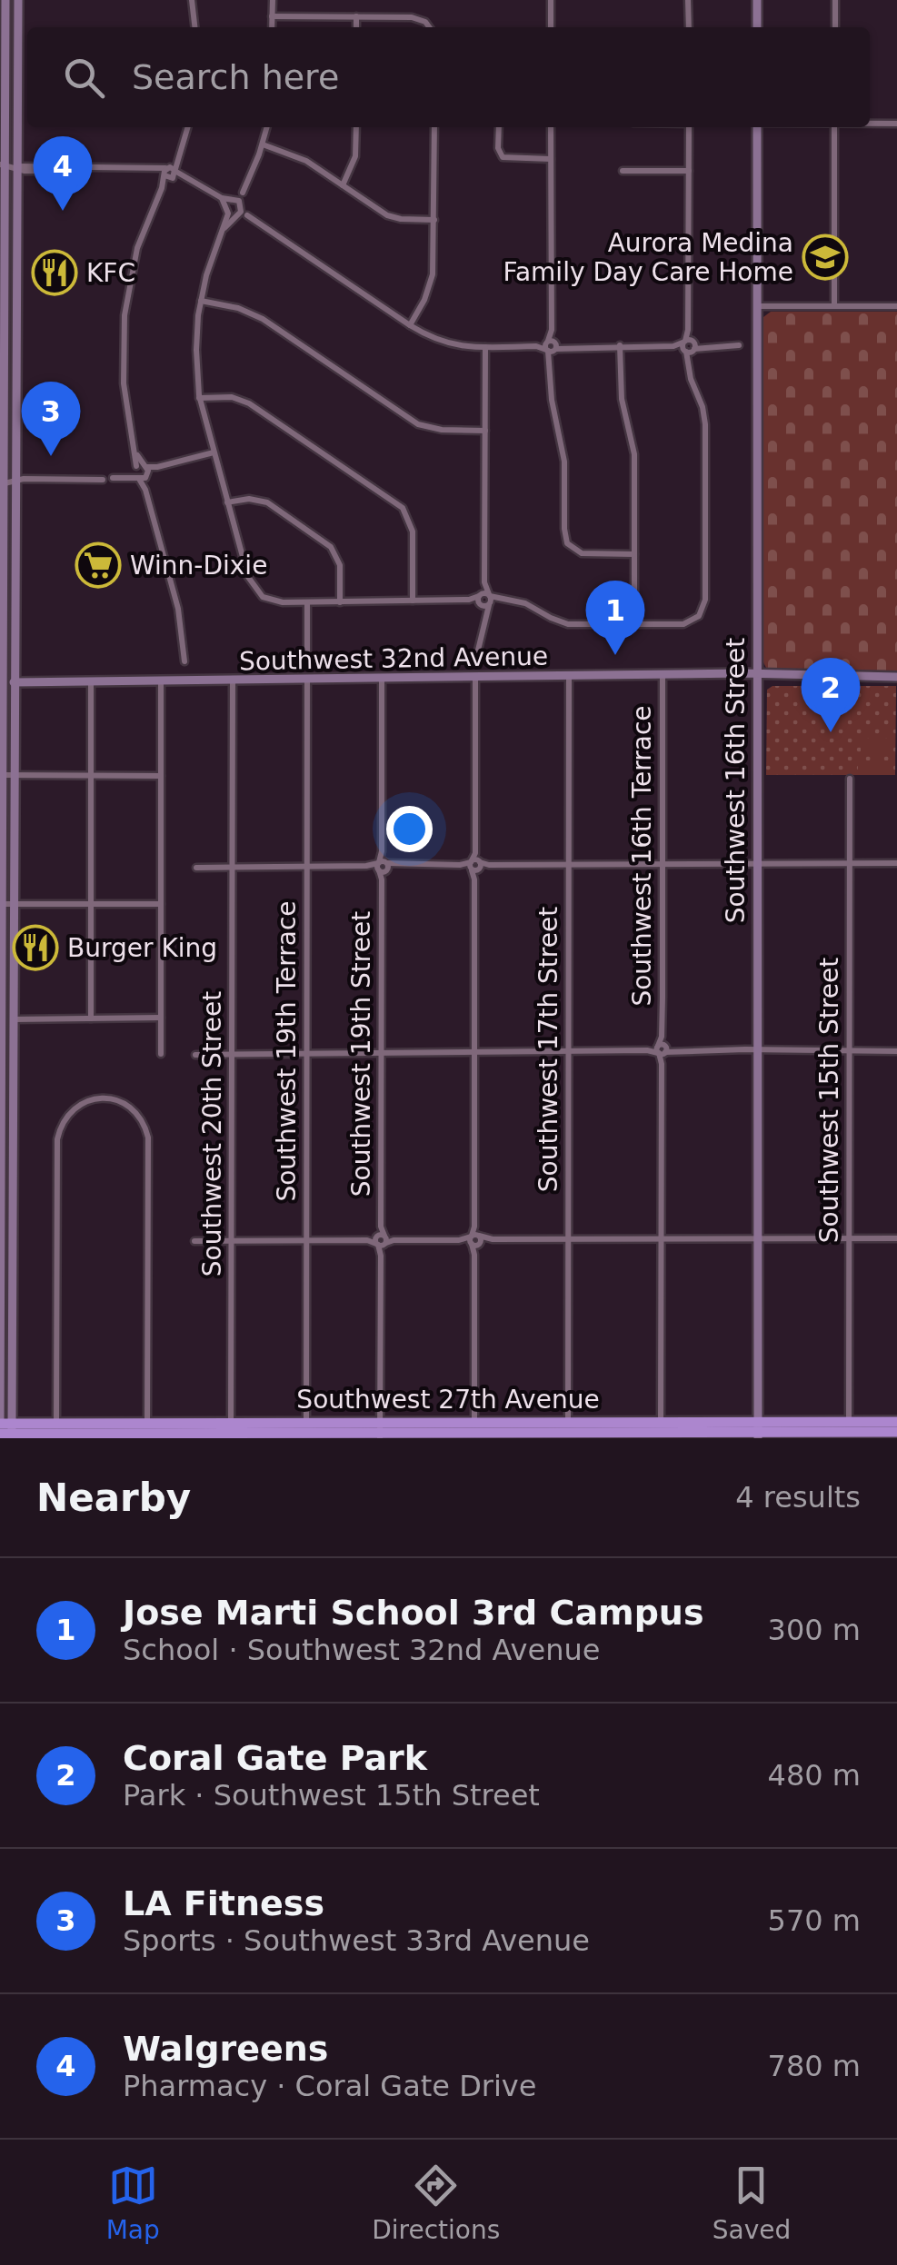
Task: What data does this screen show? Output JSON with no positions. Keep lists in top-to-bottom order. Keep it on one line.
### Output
{"streets":{"highway":["Southwest 27th Avenue"],"main road":["Southwest 32nd Avenue","Southwest 16th Street"],"street":["Southwest 16th Terrace","Southwest 17th Street","Southwest 19th Terrace","Southwest 19th Street","Southwest 15th Street","Southwest 20th Street"]},"crossings":[["Southwest 32nd Avenue","Southwest 16th Street"],["Southwest 32nd Avenue","Southwest 16th Terrace"],["Southwest 32nd Avenue","Southwest 17th Street"],["Southwest 32nd Avenue","Southwest 19th Terrace"],["Southwest 32nd Avenue","Southwest 20th Street"],["Southwest 16th Street","Southwest 27th Avenue"],["Southwest 16th Terrace","Southwest 27th Avenue"],["Southwest 17th Street","Southwest 27th Avenue"],["Southwest 19th Terrace","Southwest 27th Avenue"],["Southwest 19th Street","Southwest 27th Avenue"],["Southwest 15th Street","Southwest 27th Avenue"],["Southwest 20th Street","Southwest 27th Avenue"]],"places":{"school or university":["Aurora Medina Family Day Care Home"],"restaurant":["KFC","Burger King"],"supermarket":["Winn-Dixie"]},"page":{"search":"Search here","pins":["4","3","1","2"],"heading":["Nearby","4 results"],"list":[{"mark":"1","name":"Jose Marti School 3rd Campus","note":"School · Southwest 32nd Avenue","value":"300 m"},{"mark":"2","name":"Coral Gate Park","note":"Park · Southwest 15th Street","value":"480 m"},{"mark":"3","name":"LA Fitness","note":"Sports · Southwest 33rd Avenue","value":"570 m"},{"mark":"4","name":"Walgreens","note":"Pharmacy · Coral Gate Drive","value":"780 m"}],"nav":["Map","Directions","Saved"]}}
